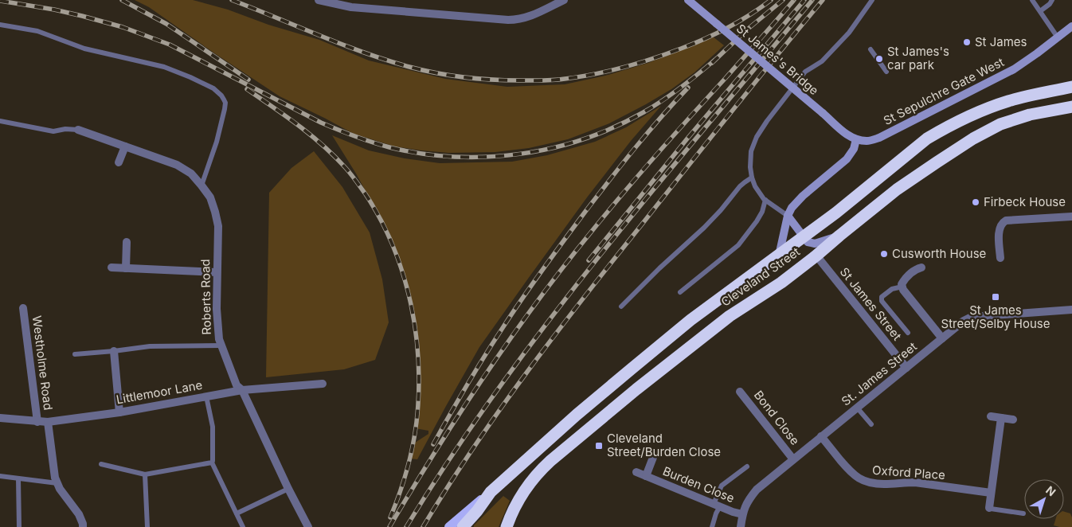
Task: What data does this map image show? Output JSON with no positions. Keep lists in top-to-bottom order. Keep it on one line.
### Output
{"streets":{"highway":["Cleveland Street"],"street":["St James's Bridge","St Sepulchre Gate West","Roberts Road","St James Street","Westholme Road","St. James Street","Littlemoor Lane","Bond Close","Oxford Place","Burden Close"]},"crossings":[["St James's Bridge","St Sepulchre Gate West"],["Cleveland Street","St James Street"],["Roberts Road","Littlemoor Lane"],["St James Street","St. James Street"],["Westholme Road","Littlemoor Lane"],["St. James Street","Bond Close"],["St. James Street","Oxford Place"],["St. James Street","Burden Close"]],"places":{"other":["St James","St James's car park","Firbeck House","Cusworth House"],"transit":["St James Street/Selby House","Cleveland Street/Burden Close"]},"north":"top right"}
